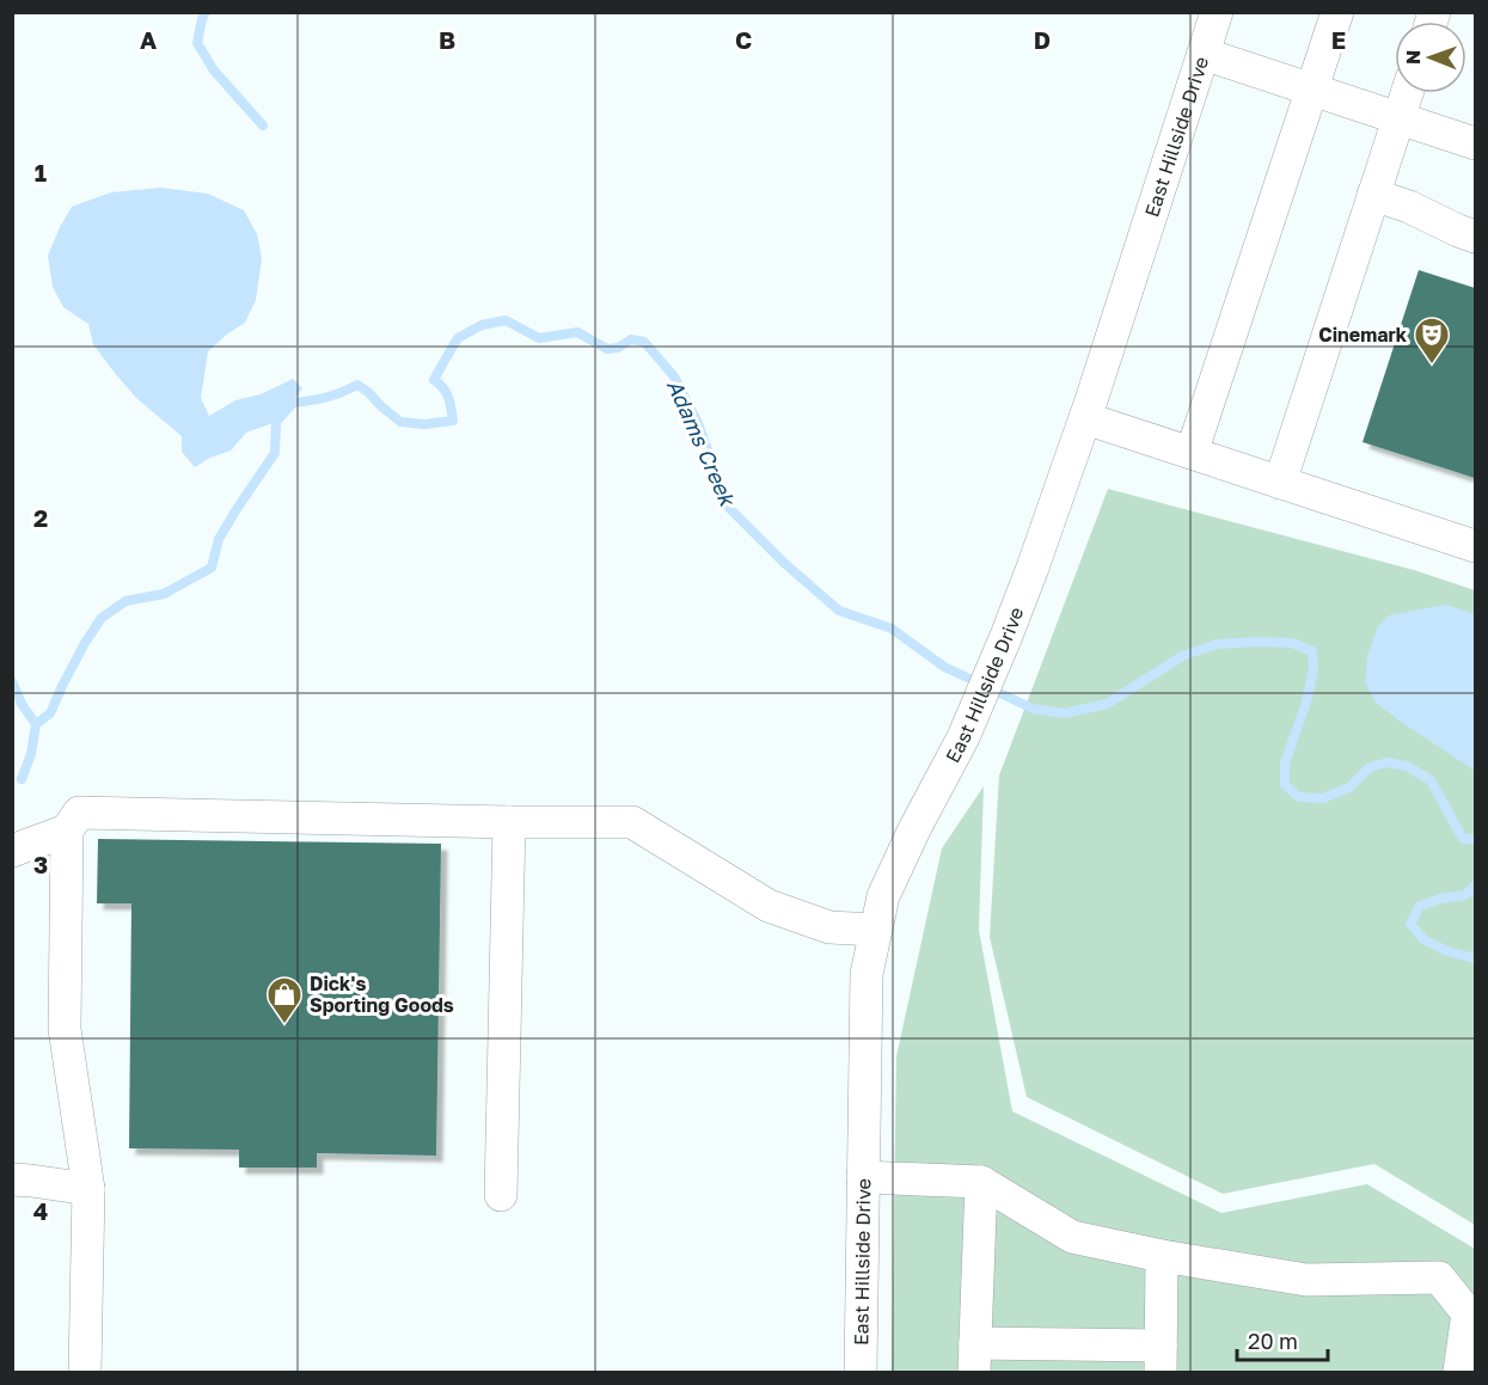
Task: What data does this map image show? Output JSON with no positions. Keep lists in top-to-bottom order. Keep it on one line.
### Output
{"streets":{"street":["East Hillside Drive"]},"water":["Adams Creek"],"places":{"theatre":["Cinemark"],"shop":["Dick's Sporting Goods"]},"scale_bar":"20 m","north":"left","grid":{"columns":["A","B","C","D","E"],"rows":["1","2","3","4"]}}
